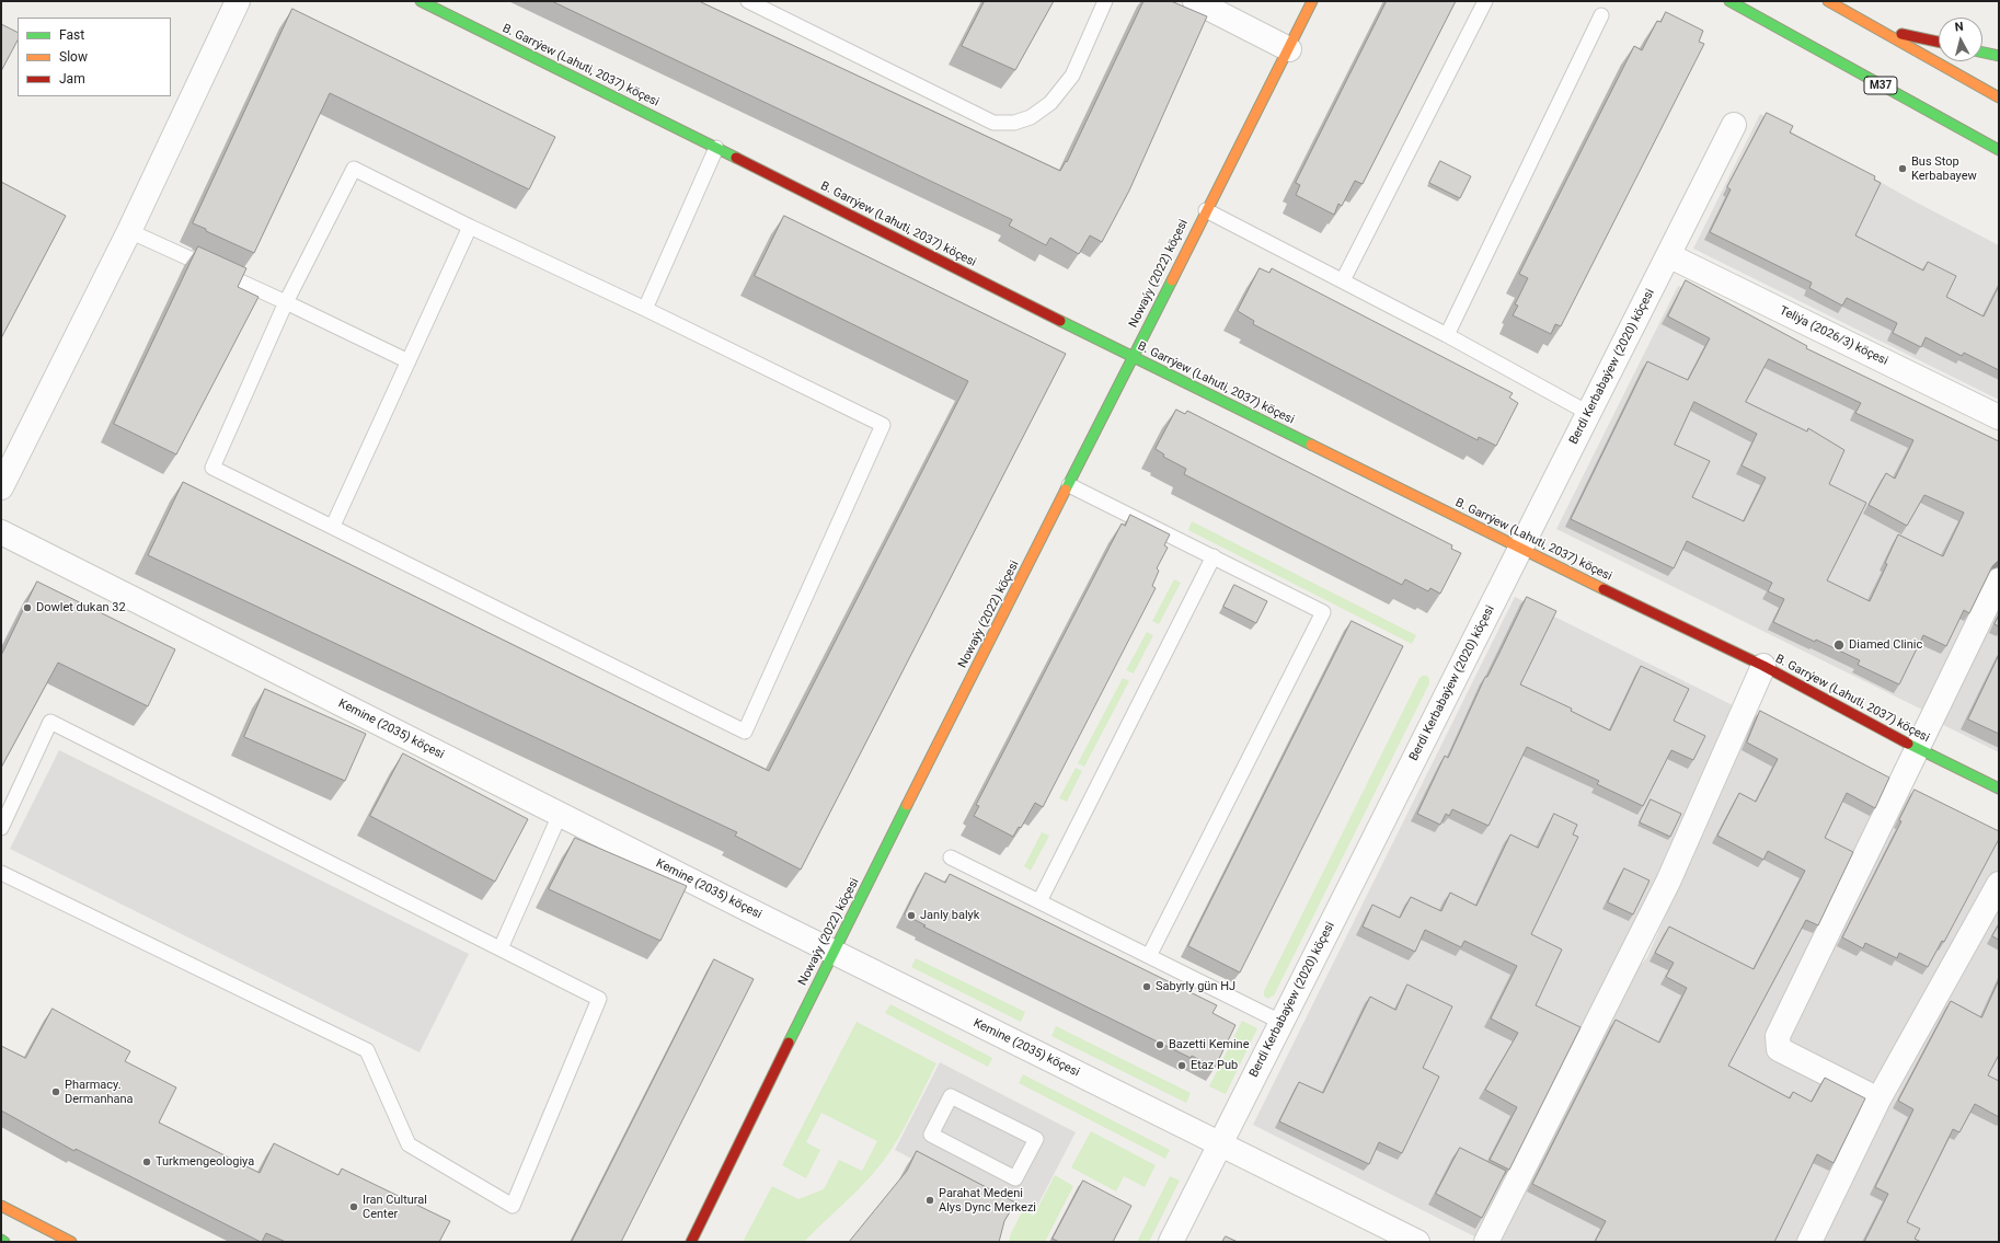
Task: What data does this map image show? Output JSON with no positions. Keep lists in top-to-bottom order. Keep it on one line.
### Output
{"streets":{"main road":["B. Garrýew (Lahuti, 2037) köçesi","M37","Nowaýy (2022) köçesi"],"street":["Teliýa (2026/3) köçesi","Berdi Kerbabaýew (2020) köçesi","Kemine (2035) köçesi"]},"crossings":[["B. Garrýew (Lahuti, 2037) köçesi","Nowaýy (2022) köçesi"],["B. Garrýew (Lahuti, 2037) köçesi","Berdi Kerbabaýew (2020) köçesi"],["Nowaýy (2022) köçesi","Kemine (2035) köçesi"],["Teliýa (2026/3) köçesi","Berdi Kerbabaýew (2020) köçesi"],["Berdi Kerbabaýew (2020) köçesi","Kemine (2035) köçesi"]],"places":["Bus Stop Kerbabayew","Dowlet dukan 32","Diamed Clinic","Janly balyk","Sabyrly gün HJ","Bazetti Kemine","Etaz Pub","Pharmacy. Dermanhana","Turkmengeologiya","Parahat Medeni Alys Dync Merkezi","Iran Cultural Center"],"legend":["Fast","Slow","Jam"],"north":"top"}
